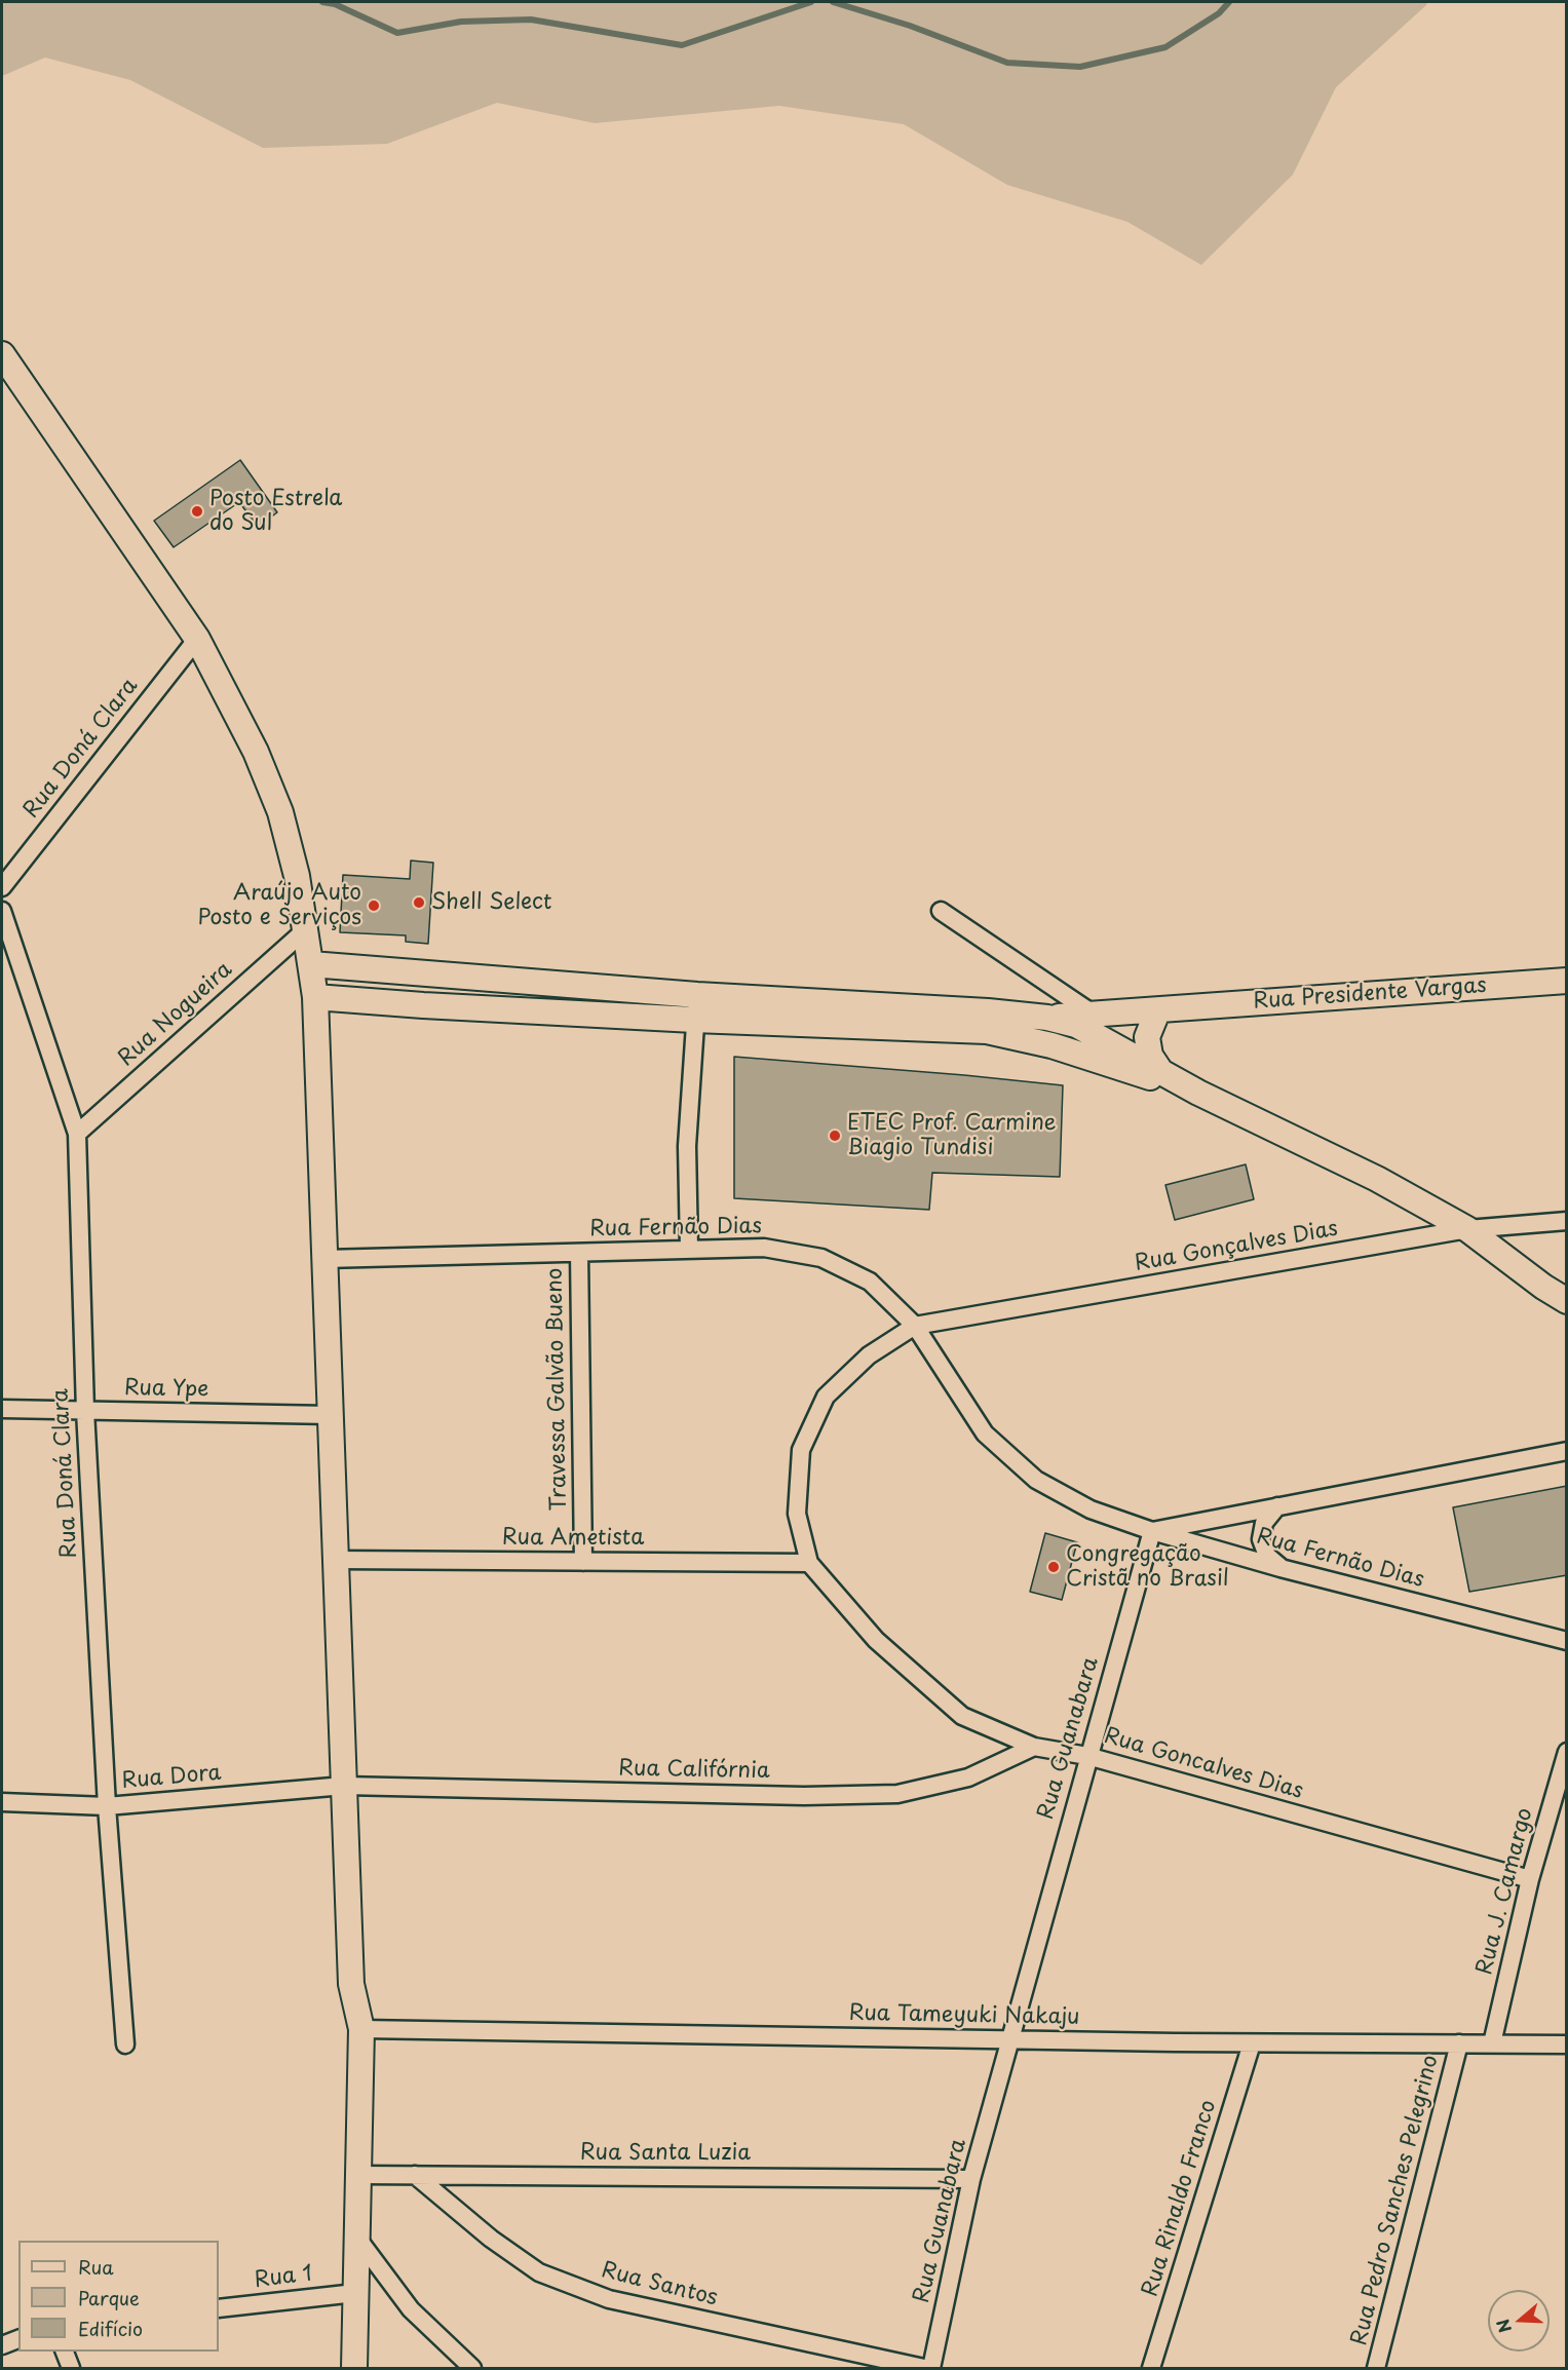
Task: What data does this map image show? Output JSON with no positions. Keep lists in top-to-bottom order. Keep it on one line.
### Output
{"streets":{"main road":["Rua Presidente Vargas"],"street":["Rua Doná Clara","Rua Nogueira","Rua Fernão Dias","Rua Gonçalves Dias","Rua Ype","Travessa Galvão Bueno","Rua Ametista","Rua Guanabara","Rua Goncalves Dias","Rua Califórnia","Rua Dora","Rua J. Camargo","Rua Tameyuki Nakaju","Rua Santa Luzia","Rua Rinaldo Franco","Rua Pedro Sanches Pelegrino","Rua 1","Rua Santos"]},"crossings":[["Rua Doná Clara","Rua Nogueira"],["Rua Doná Clara","Rua Ype"],["Rua Doná Clara","Rua Dora"],["Rua Fernão Dias","Rua Gonçalves Dias"],["Rua Fernão Dias","Travessa Galvão Bueno"],["Rua Fernão Dias","Rua Guanabara"],["Rua Fernão Dias","Rua Goncalves Dias"],["Rua Gonçalves Dias","Rua Goncalves Dias"],["Travessa Galvão Bueno","Rua Ametista"],["Rua Ametista","Rua Goncalves Dias"],["Rua Guanabara","Rua Goncalves Dias"],["Rua Guanabara","Rua Tameyuki Nakaju"],["Rua Guanabara","Rua Santa Luzia"],["Rua Goncalves Dias","Rua Califórnia"],["Rua Goncalves Dias","Rua J. Camargo"],["Rua Califórnia","Rua Dora"],["Rua J. Camargo","Rua Tameyuki Nakaju"],["Rua Tameyuki Nakaju","Rua Rinaldo Franco"],["Rua Tameyuki Nakaju","Rua Pedro Sanches Pelegrino"],["Rua Santa Luzia","Rua Santos"]],"places":["Posto Estrela do Sul","Shell Select","Araújo Auto Posto e Serviços","ETEC Prof. Carmine Biagio Tundisi","Congregação Cristã no Brasil"],"legend":["Rua","Parque","Edifício"],"north":"left"}
